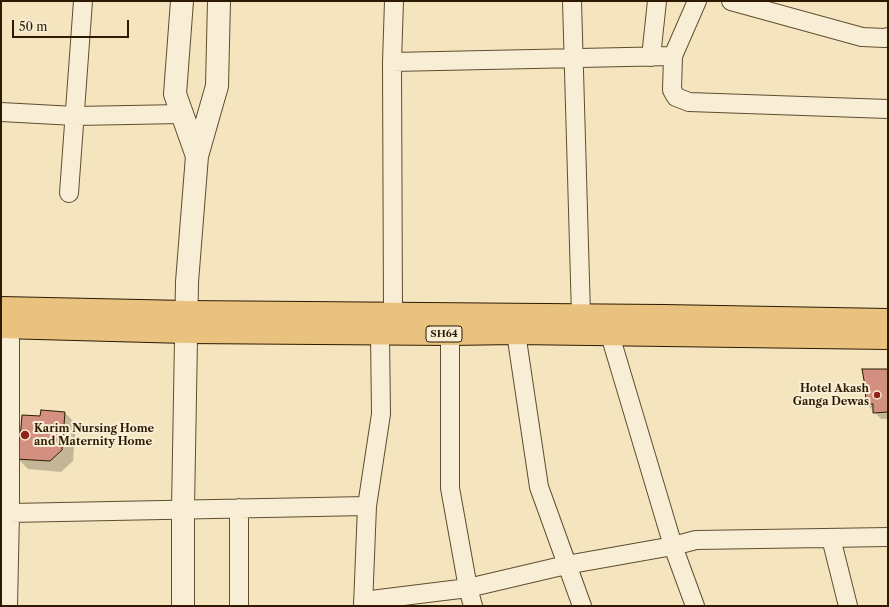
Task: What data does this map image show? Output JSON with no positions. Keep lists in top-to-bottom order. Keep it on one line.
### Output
{"streets":{"main road":["SH64"]},"places":["Hotel Akash Ganga Dewas","Karim Nursing Home and Maternity Home"],"scale_bar":"50 m"}
